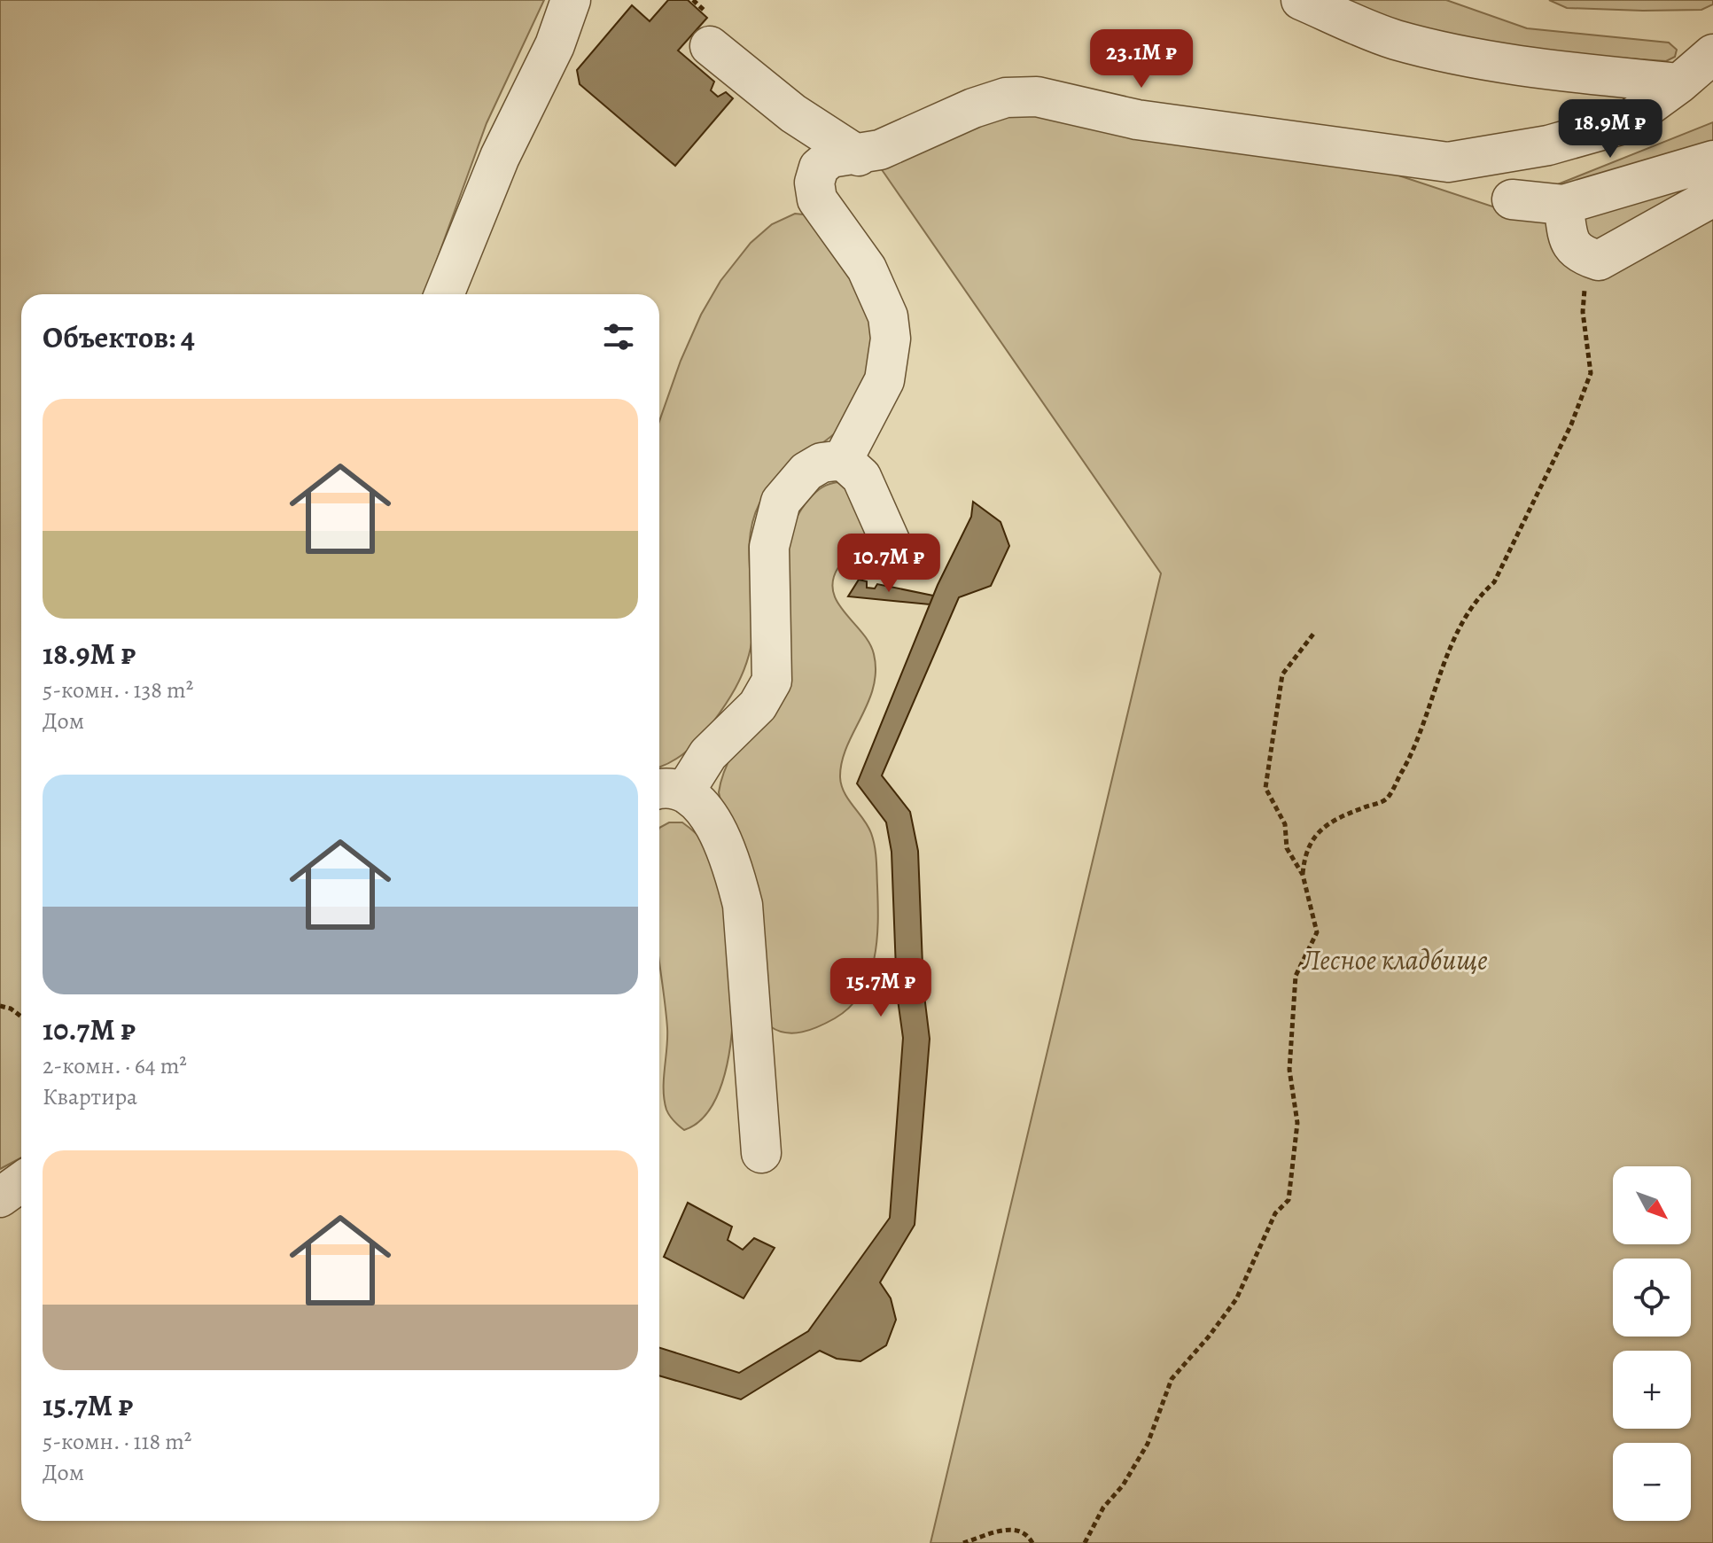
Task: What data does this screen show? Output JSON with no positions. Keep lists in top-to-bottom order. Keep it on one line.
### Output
{"parks":["Лесное кладбище"],"north":"bottom right","page":{"price":["23.1M ₽","18.9M ₽","10.7M ₽","15.7M ₽"],"heading":"Объектов: 4","list":[{"name":"18.9M ₽","note":"5-комн. · 138 m² · Дом"},{"name":"10.7M ₽","note":"2-комн. · 64 m² · Квартира"},{"name":"15.7M ₽","note":"5-комн. · 118 m² · Дом"}],"map_buttons":["+","−"]}}
